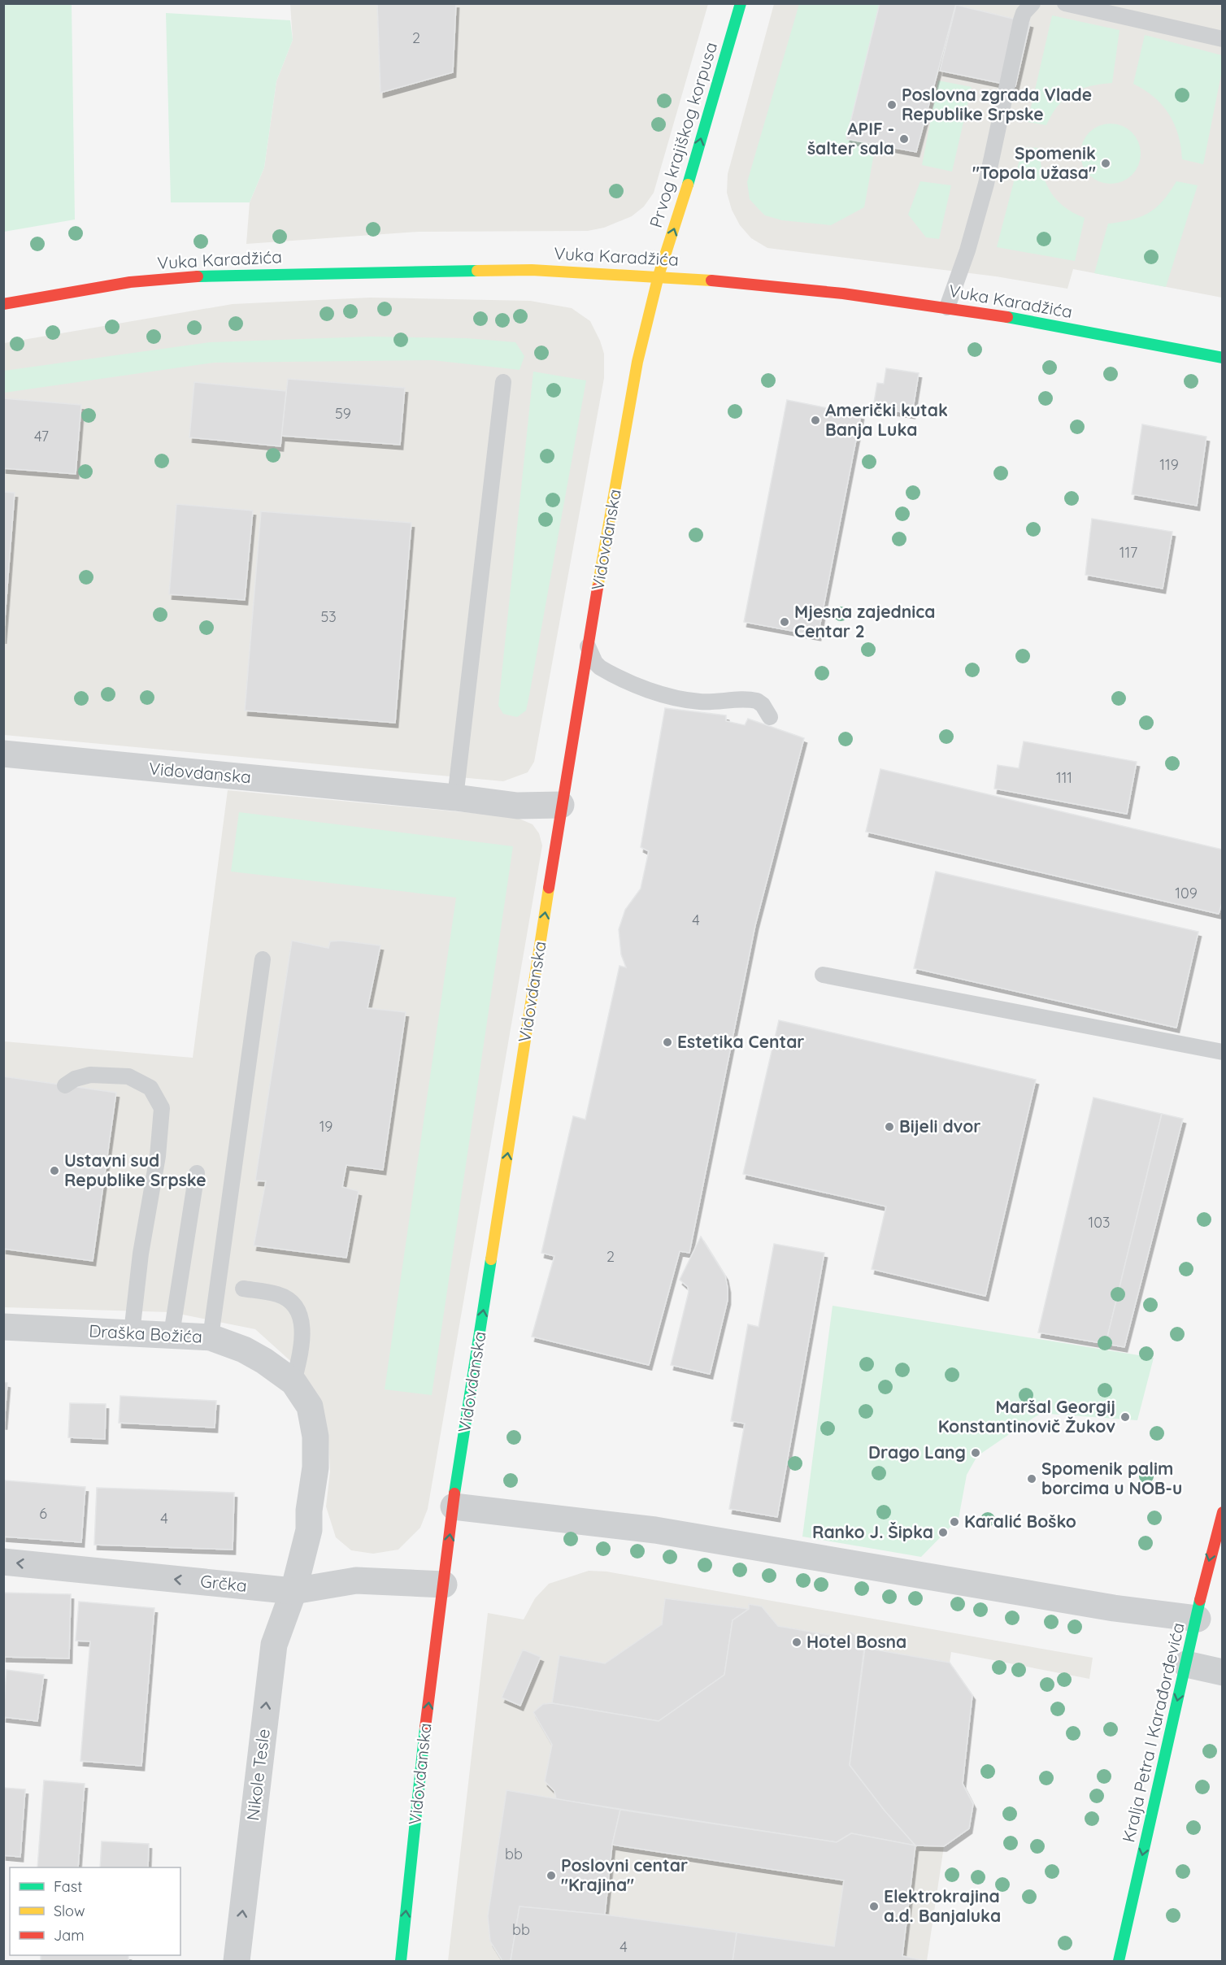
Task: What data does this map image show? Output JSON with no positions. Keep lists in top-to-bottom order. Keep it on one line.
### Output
{"streets":{"main road":["Prvog krajiškog korpusa","Vuka Karadžića","Vidovdanska","Kralja Petra I Karađorđevića"],"street":["Draška Božića","Grčka","Nikole Tesle"]},"crossings":[["Prvog krajiškog korpusa","Vuka Karadžića"],["Prvog krajiškog korpusa","Vidovdanska"],["Vuka Karadžića","Vidovdanska"],["Vidovdanska","Grčka"],["Draška Božića","Grčka"],["Draška Božića","Nikole Tesle"],["Grčka","Nikole Tesle"]],"one_way":["Prvog krajiškog korpusa","Vidovdanska","Grčka","Kralja Petra I Karađorđevića","Nikole Tesle"],"places":["Poslovna zgrada Vlade Republike Srpske","APIF - šalter sala","Spomenik \"Topola užasa\"","Američki kutak Banja Luka","Mjesna zajednica Centar 2","Estetika Centar","Bijeli dvor","Ustavni sud Republike Srpske","Maršal Georgij Konstantinovič Žukov","Drago Lang","Spomenik palim borcima u NOB-u","Karalić Boško","Ranko J. Šipka","Hotel Bosna","Poslovni centar \"Krajina\"","Elektrokrajina a.d. Banjaluka"],"house_numbers":["2","59","47","119","117","53","111","109","4","19","103","2","6","4","bb","bb","4"],"legend":["Fast","Slow","Jam"]}
